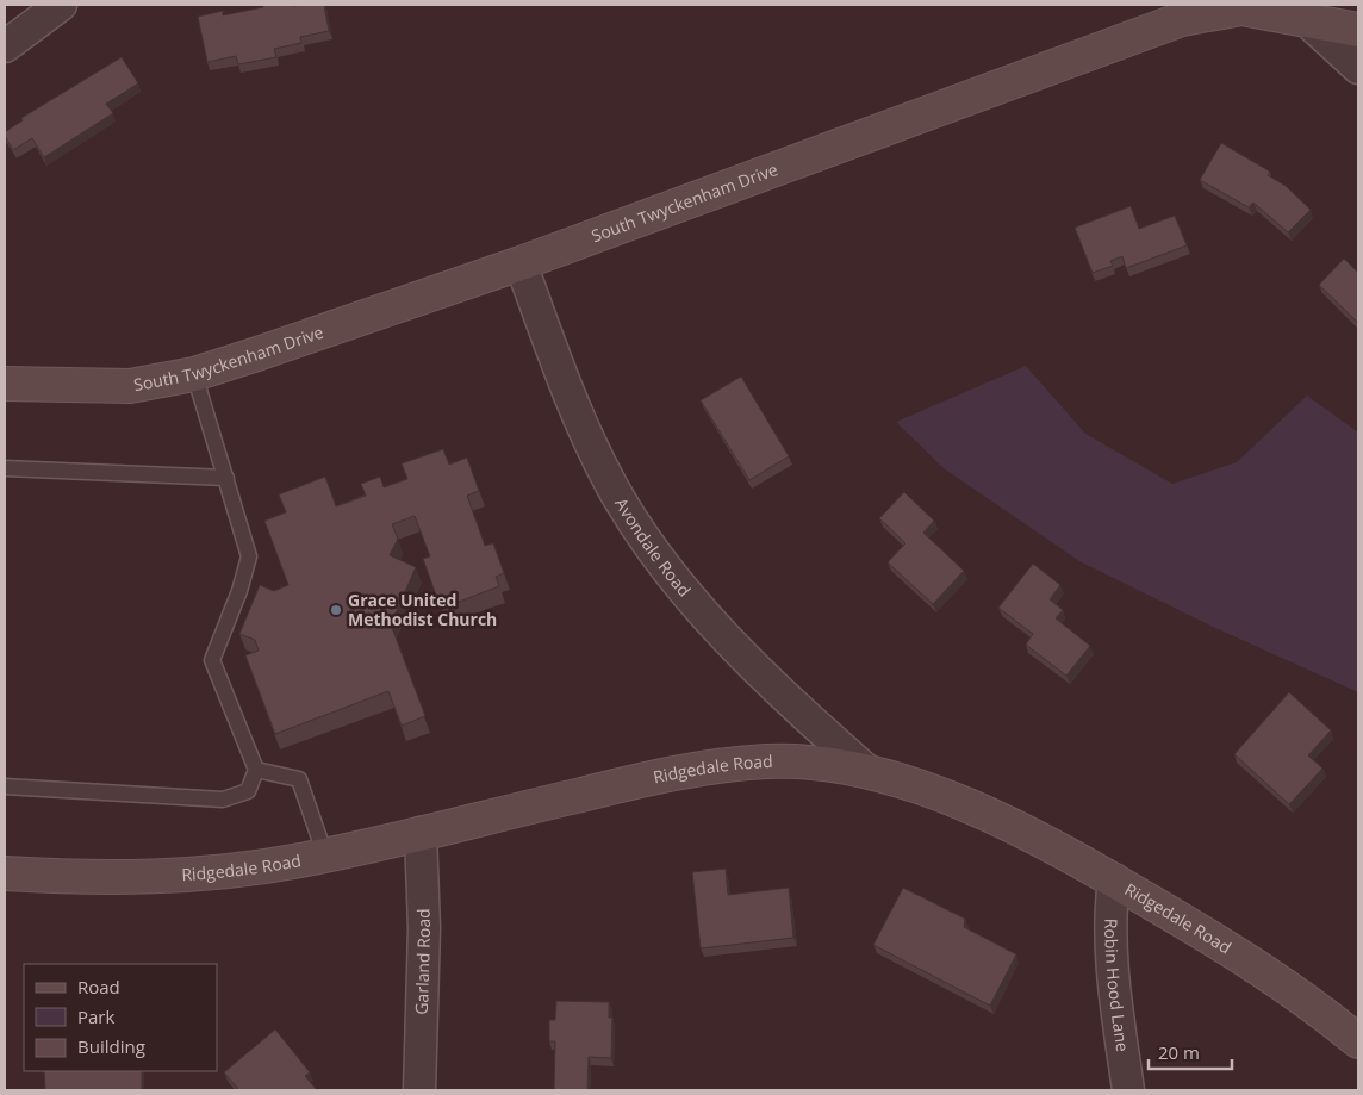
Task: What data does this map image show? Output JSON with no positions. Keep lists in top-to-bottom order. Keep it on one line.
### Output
{"streets":{"street":["South Twyckenham Drive","Avondale Road","Ridgedale Road","Garland Road","Robin Hood Lane"]},"crossings":[["South Twyckenham Drive","Avondale Road"],["Avondale Road","Ridgedale Road"],["Ridgedale Road","Garland Road"],["Ridgedale Road","Robin Hood Lane"]],"places":["Grace United Methodist Church"],"legend":["Road","Park","Building"],"scale_bar":"20 m"}
